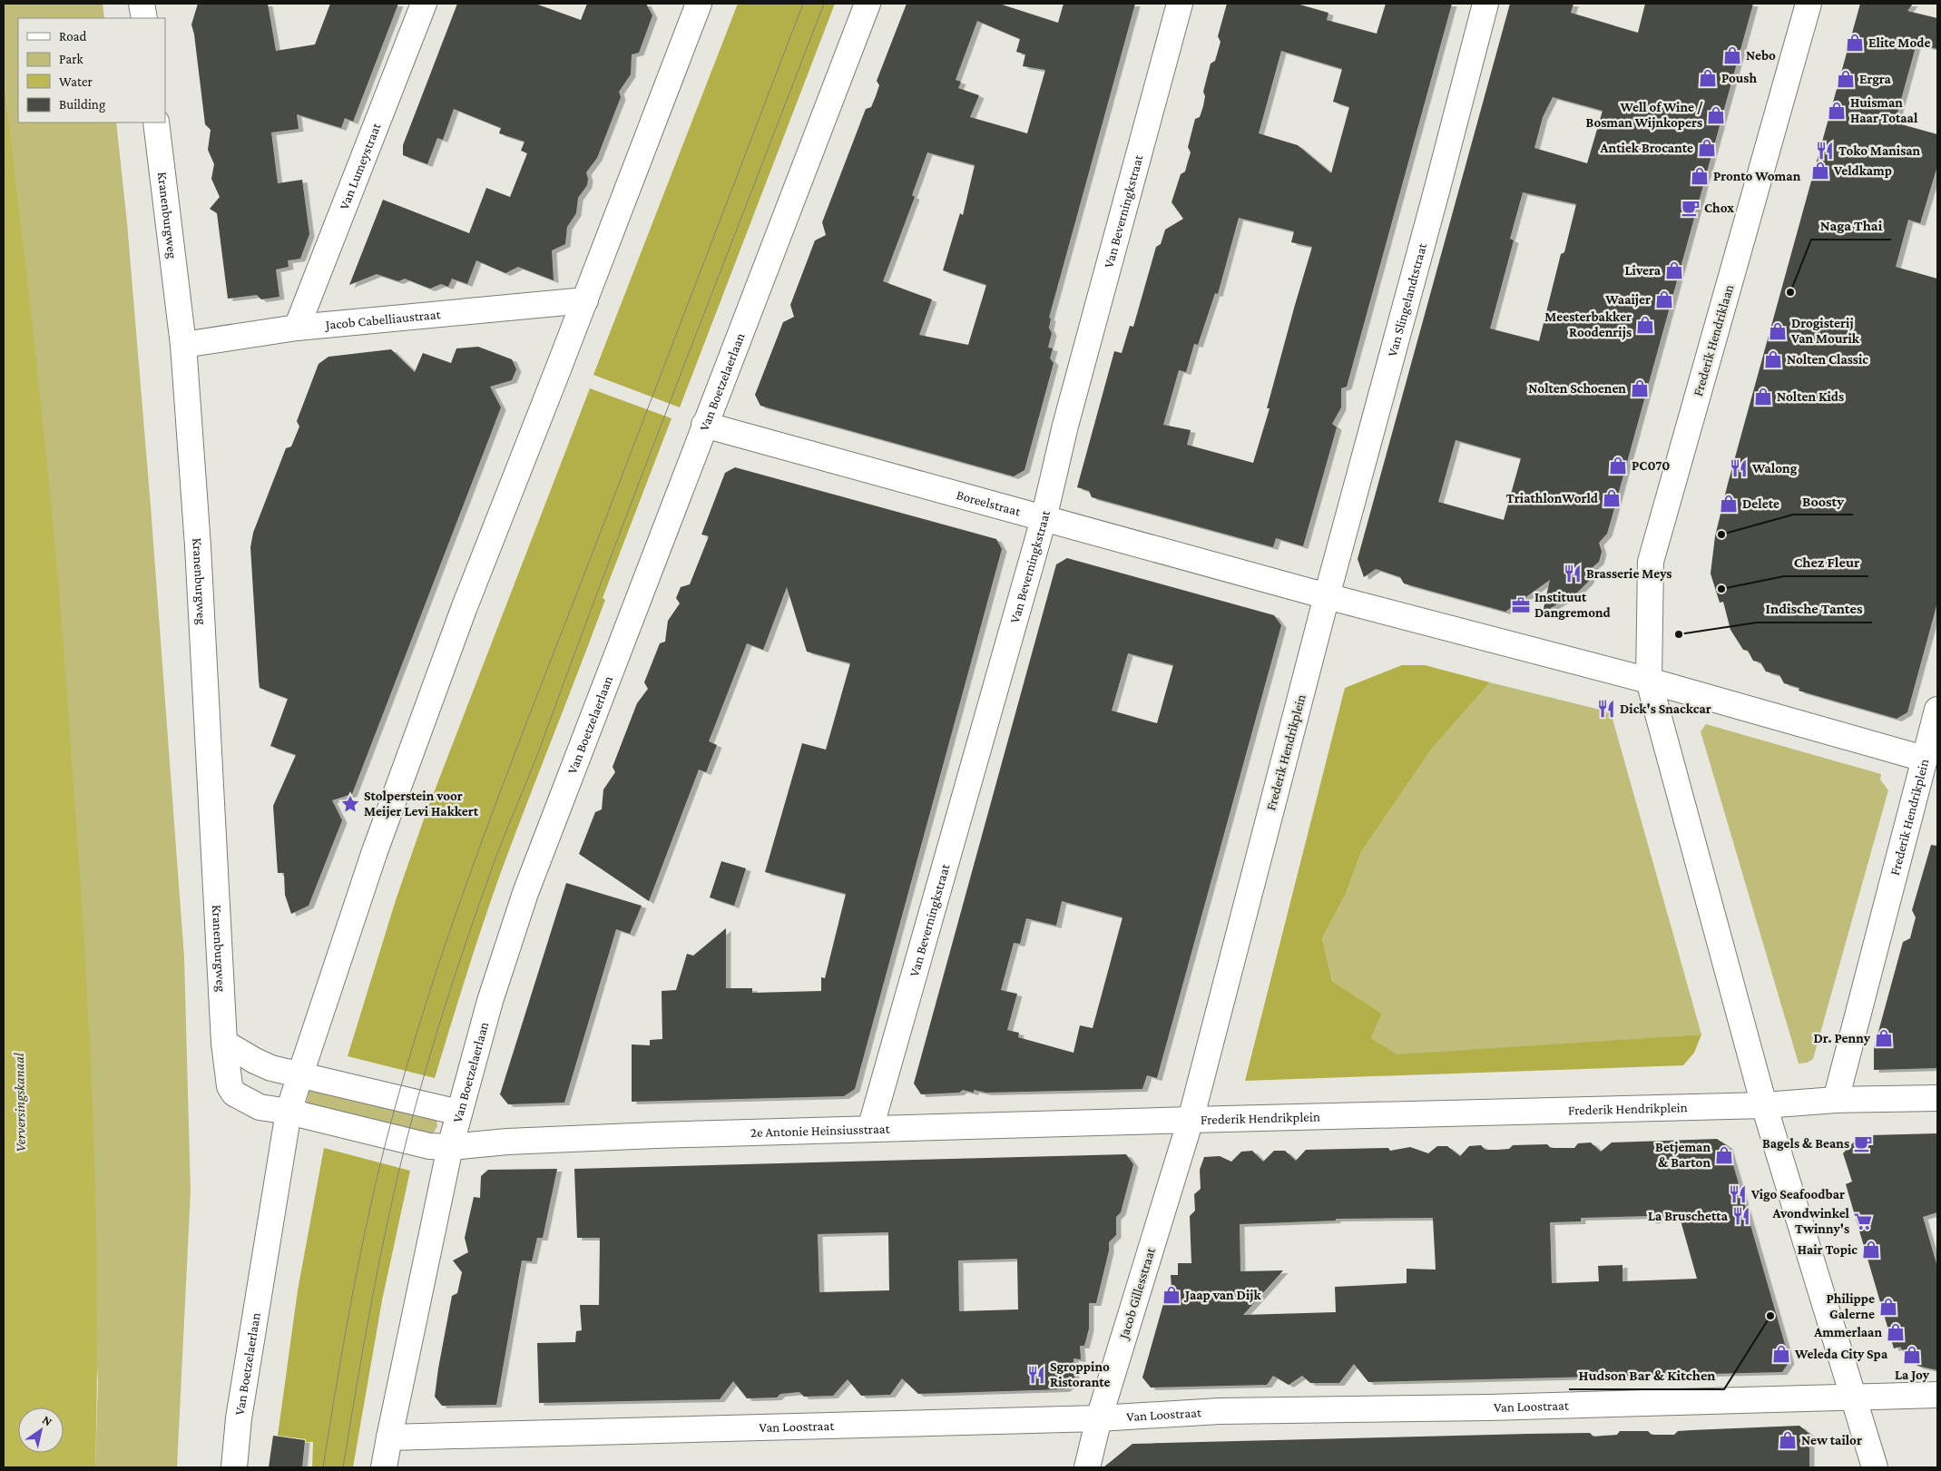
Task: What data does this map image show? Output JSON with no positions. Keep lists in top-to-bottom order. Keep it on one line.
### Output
{"streets":{"street":["Van Lumeystraat","Van Beverningkstraat","Kranenburgweg","Van Slingelandtstraat","Jacob Cabelliaustraat","Frederik Hendriklaan","Van Boetzelaerlaan","Boreelstraat","Frederik Hendrikplein","2e Antonie Heinsiusstraat","Jacob Gillesstraat","Van Loostraat"]},"crossings":[["Van Lumeystraat","Jacob Cabelliaustraat"],["Van Beverningkstraat","Boreelstraat"],["Van Beverningkstraat","2e Antonie Heinsiusstraat"],["Kranenburgweg","Jacob Cabelliaustraat"],["Kranenburgweg","Van Boetzelaerlaan"],["Kranenburgweg","2e Antonie Heinsiusstraat"],["Van Slingelandtstraat","Boreelstraat"],["Van Slingelandtstraat","Frederik Hendrikplein"],["Jacob Cabelliaustraat","Van Boetzelaerlaan"],["Frederik Hendriklaan","Frederik Hendrikplein"],["Van Boetzelaerlaan","Boreelstraat"],["Van Boetzelaerlaan","2e Antonie Heinsiusstraat"],["Van Boetzelaerlaan","Van Loostraat"],["Boreelstraat","Frederik Hendrikplein"],["Frederik Hendrikplein","2e Antonie Heinsiusstraat"],["Frederik Hendrikplein","Jacob Gillesstraat"],["2e Antonie Heinsiusstraat","Jacob Gillesstraat"],["Jacob Gillesstraat","Van Loostraat"]],"water":["Verversingskanaal"],"places":{"shop":["Elite Mode","Nebo","Poush","Ergra","Huisman Haar Totaal","Well of Wine / Bosman Wijnkopers","Antiek Brocante","Veldkamp","Pronto Woman","Livera","Waaijer","Meesterbakker Roodenrijs","Drogisterij Van Mourik","Nolten Classic","Nolten Schoenen","Nolten Kids","PC070","TriathlonWorld","Delete","Dr. Penny","Betjeman & Barton","Hair Topic","Jaap van Dijk","Philippe Galerne","Ammerlaan","Weleda City Spa","La Joy","New tailor"],"restaurant":["Toko Manisan","Walong","Brasserie Meys","Dick's Snackcar","Vigo Seafoodbar","La Bruschetta","Sgroppino Ristorante"],"cafe":["Chox","Bagels & Beans"],"other":["Naga Thai","Boosty","Chez Fleur","Indische Tantes","Hudson Bar & Kitchen"],"office":["Instituut Dangremond"],"place":["Stolperstein voor Meijer Levi Hakkert"],"supermarket":["Avondwinkel Twinny's"]},"legend":["Road","Park","Water","Building"],"north":"top right"}
